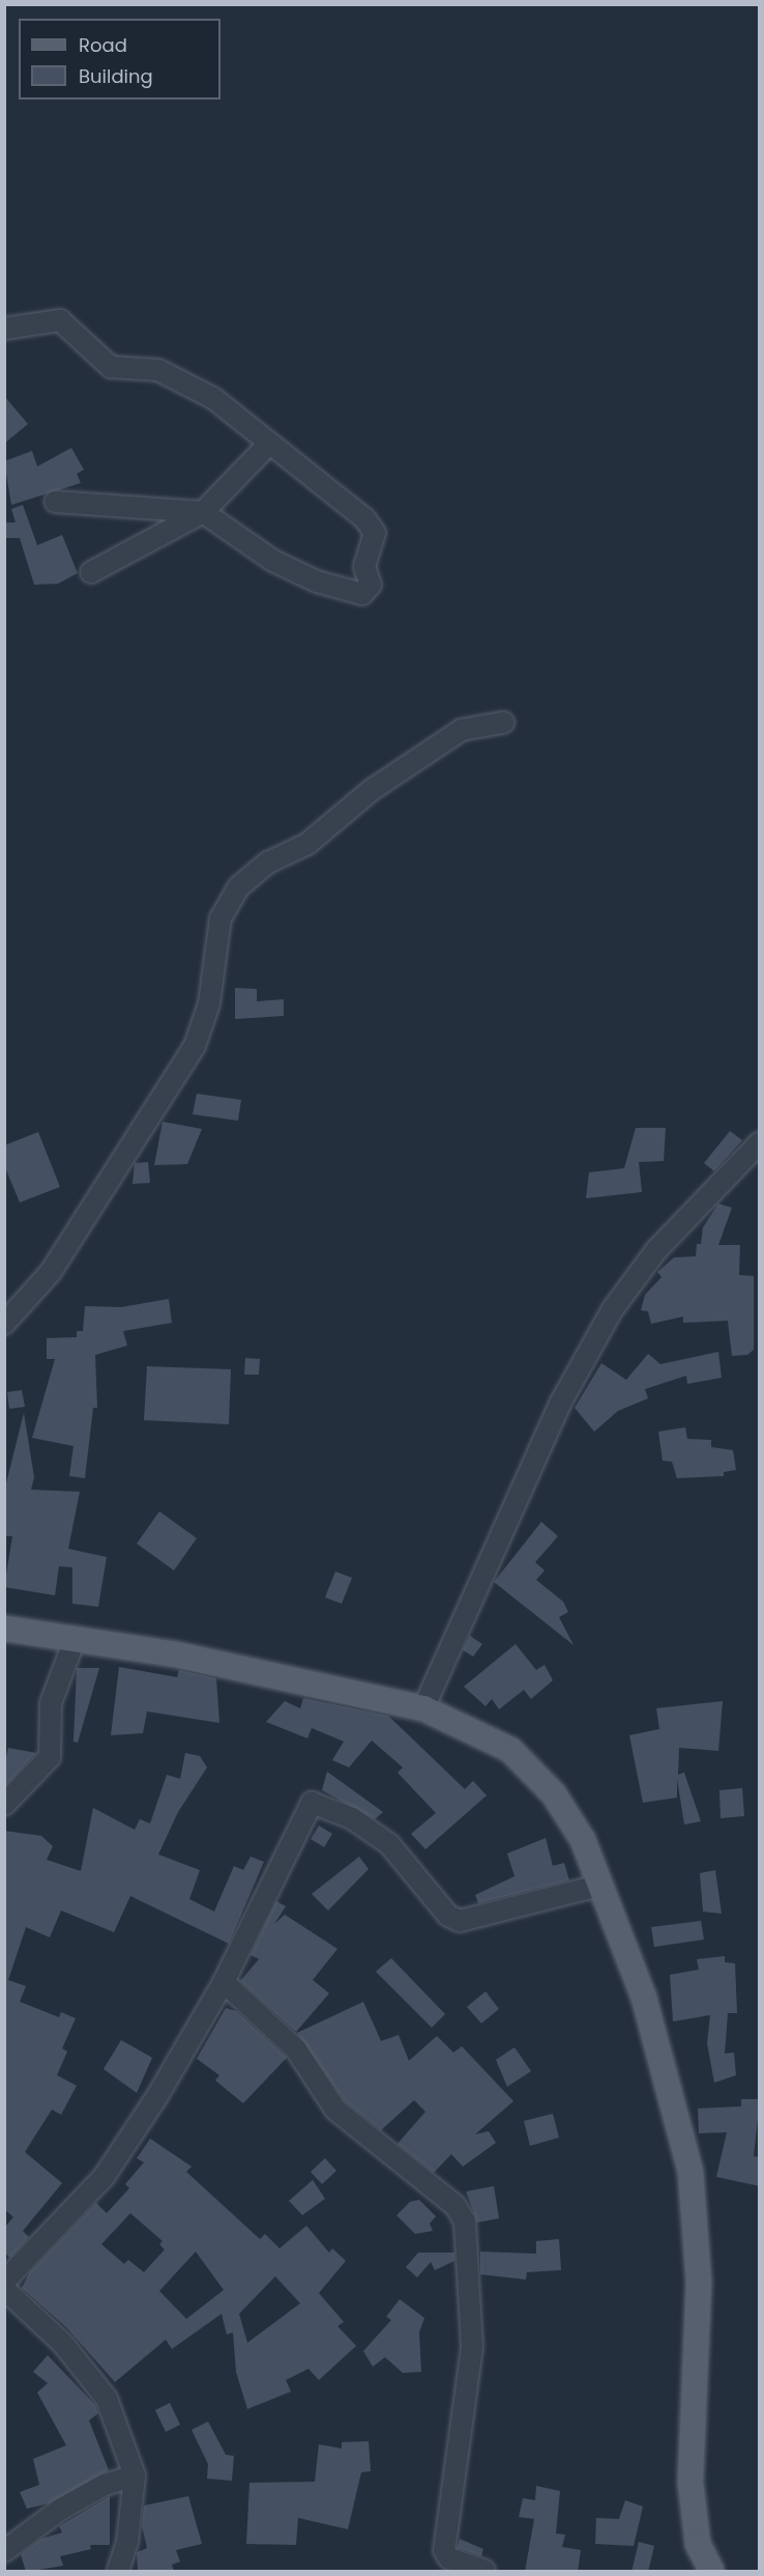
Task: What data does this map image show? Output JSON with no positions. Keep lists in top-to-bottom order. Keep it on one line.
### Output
{"legend":["Road","Building"]}
